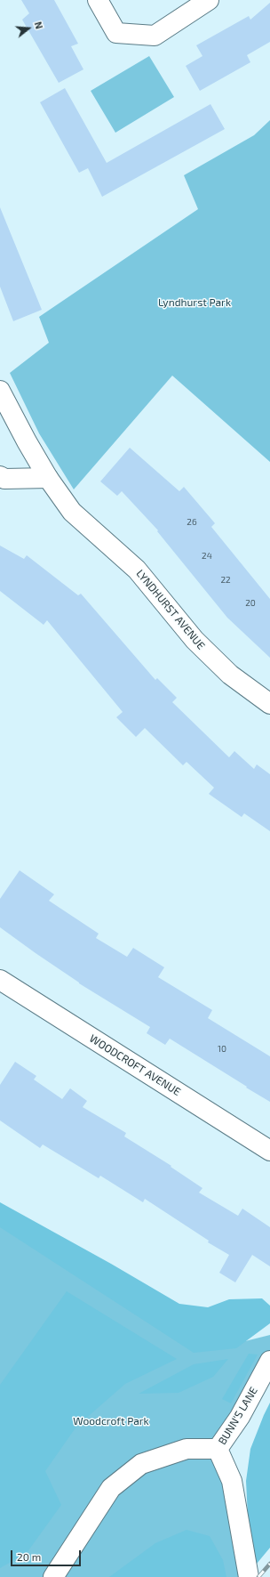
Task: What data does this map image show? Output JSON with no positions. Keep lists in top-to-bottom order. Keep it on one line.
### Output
{"streets":{"street":["LYNDHURST AVENUE","WOODCROFT AVENUE","BUNN'S LANE"]},"parks":["Lyndhurst Park","Woodcroft Park"],"house_numbers":["26","24","22","20","10"],"scale_bar":"20 m","north":"right"}
